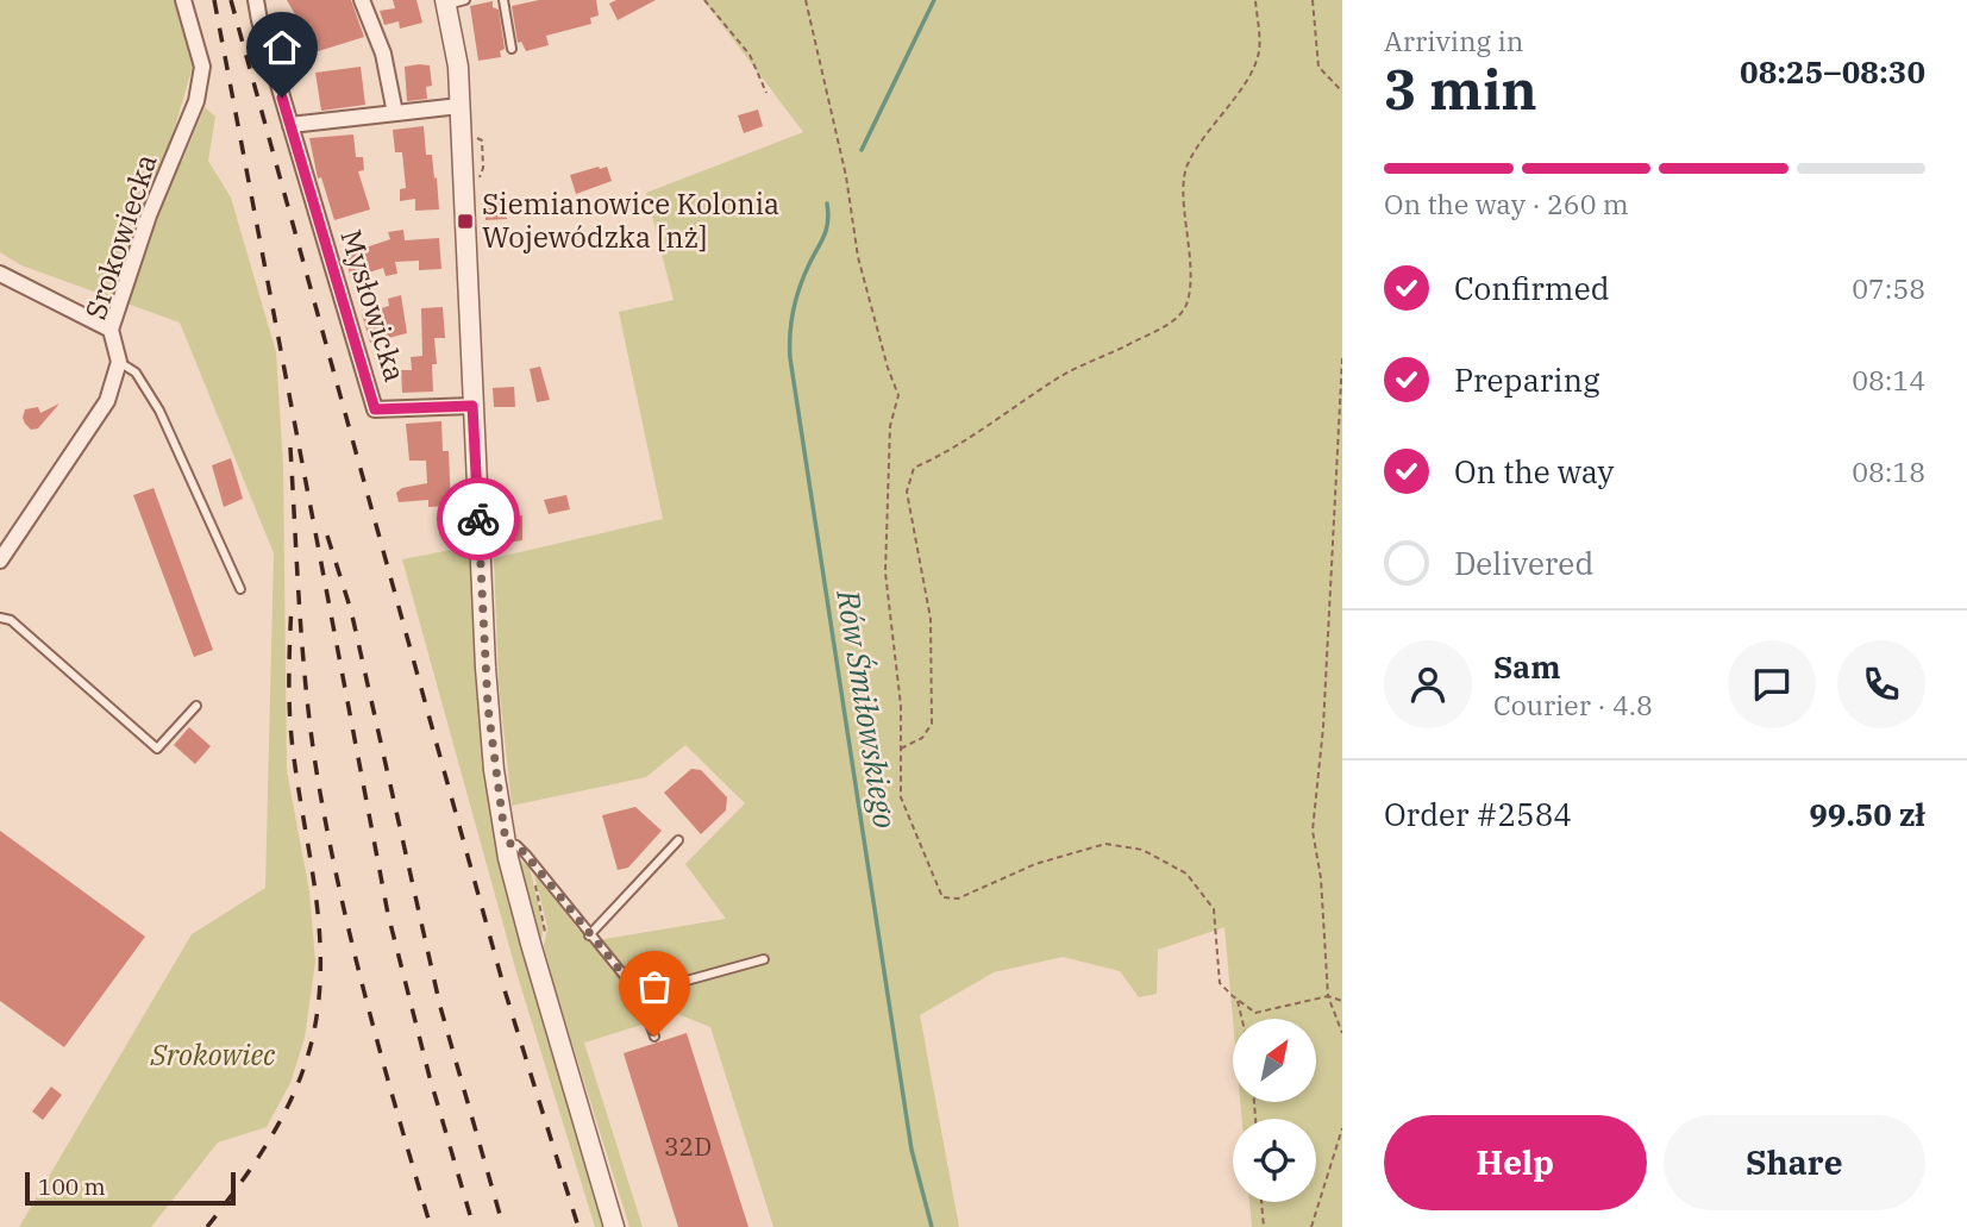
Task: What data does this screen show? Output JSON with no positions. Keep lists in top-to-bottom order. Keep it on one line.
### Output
{"streets":{"street":["Srokowiecka","Mysłowicka"]},"water":["Rów Śmiłowskiego"],"parks":["Srokowiec"],"places":{"transit":["Siemianowice Kolonia Wojewódzka [nż]"]},"house_numbers":["32D"],"scale_bar":"100 m","north":"top right","page":{"heading":["3 min","Arriving in","08:25–08:30"],"panel":["Sam","Courier · 4.8","Order #2584","99.50 zł"],"bar":"On the way · 260 m","list":[["Confirmed","07:58"],["Preparing","08:14"],["On the way","08:18"],"Delivered"],"buttons":["Help","Share"],"scale":"100 m"}}
